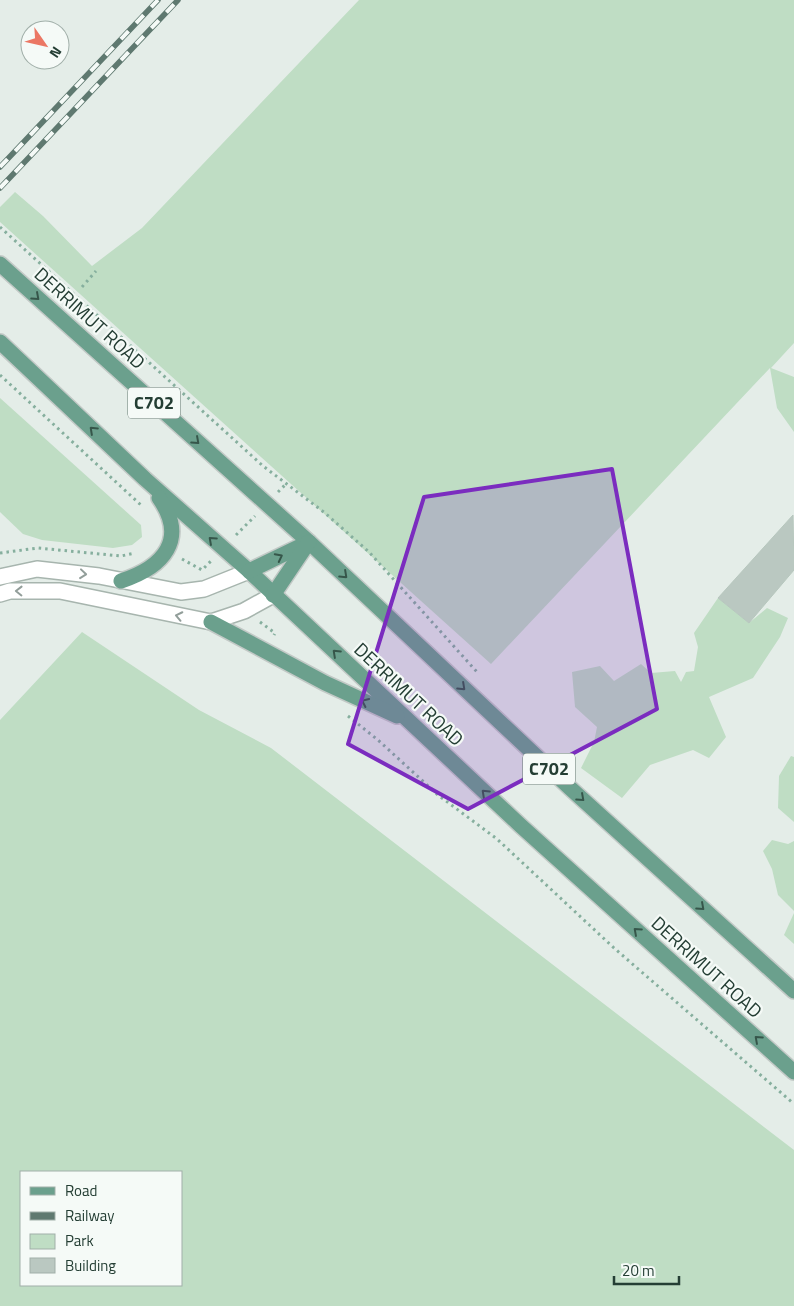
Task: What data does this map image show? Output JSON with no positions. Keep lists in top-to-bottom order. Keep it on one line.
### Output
{"streets":{"main road":["DERRIMUT ROAD","C702"]},"legend":["Road","Railway","Park","Building"],"scale_bar":"20 m","north":"bottom right"}
